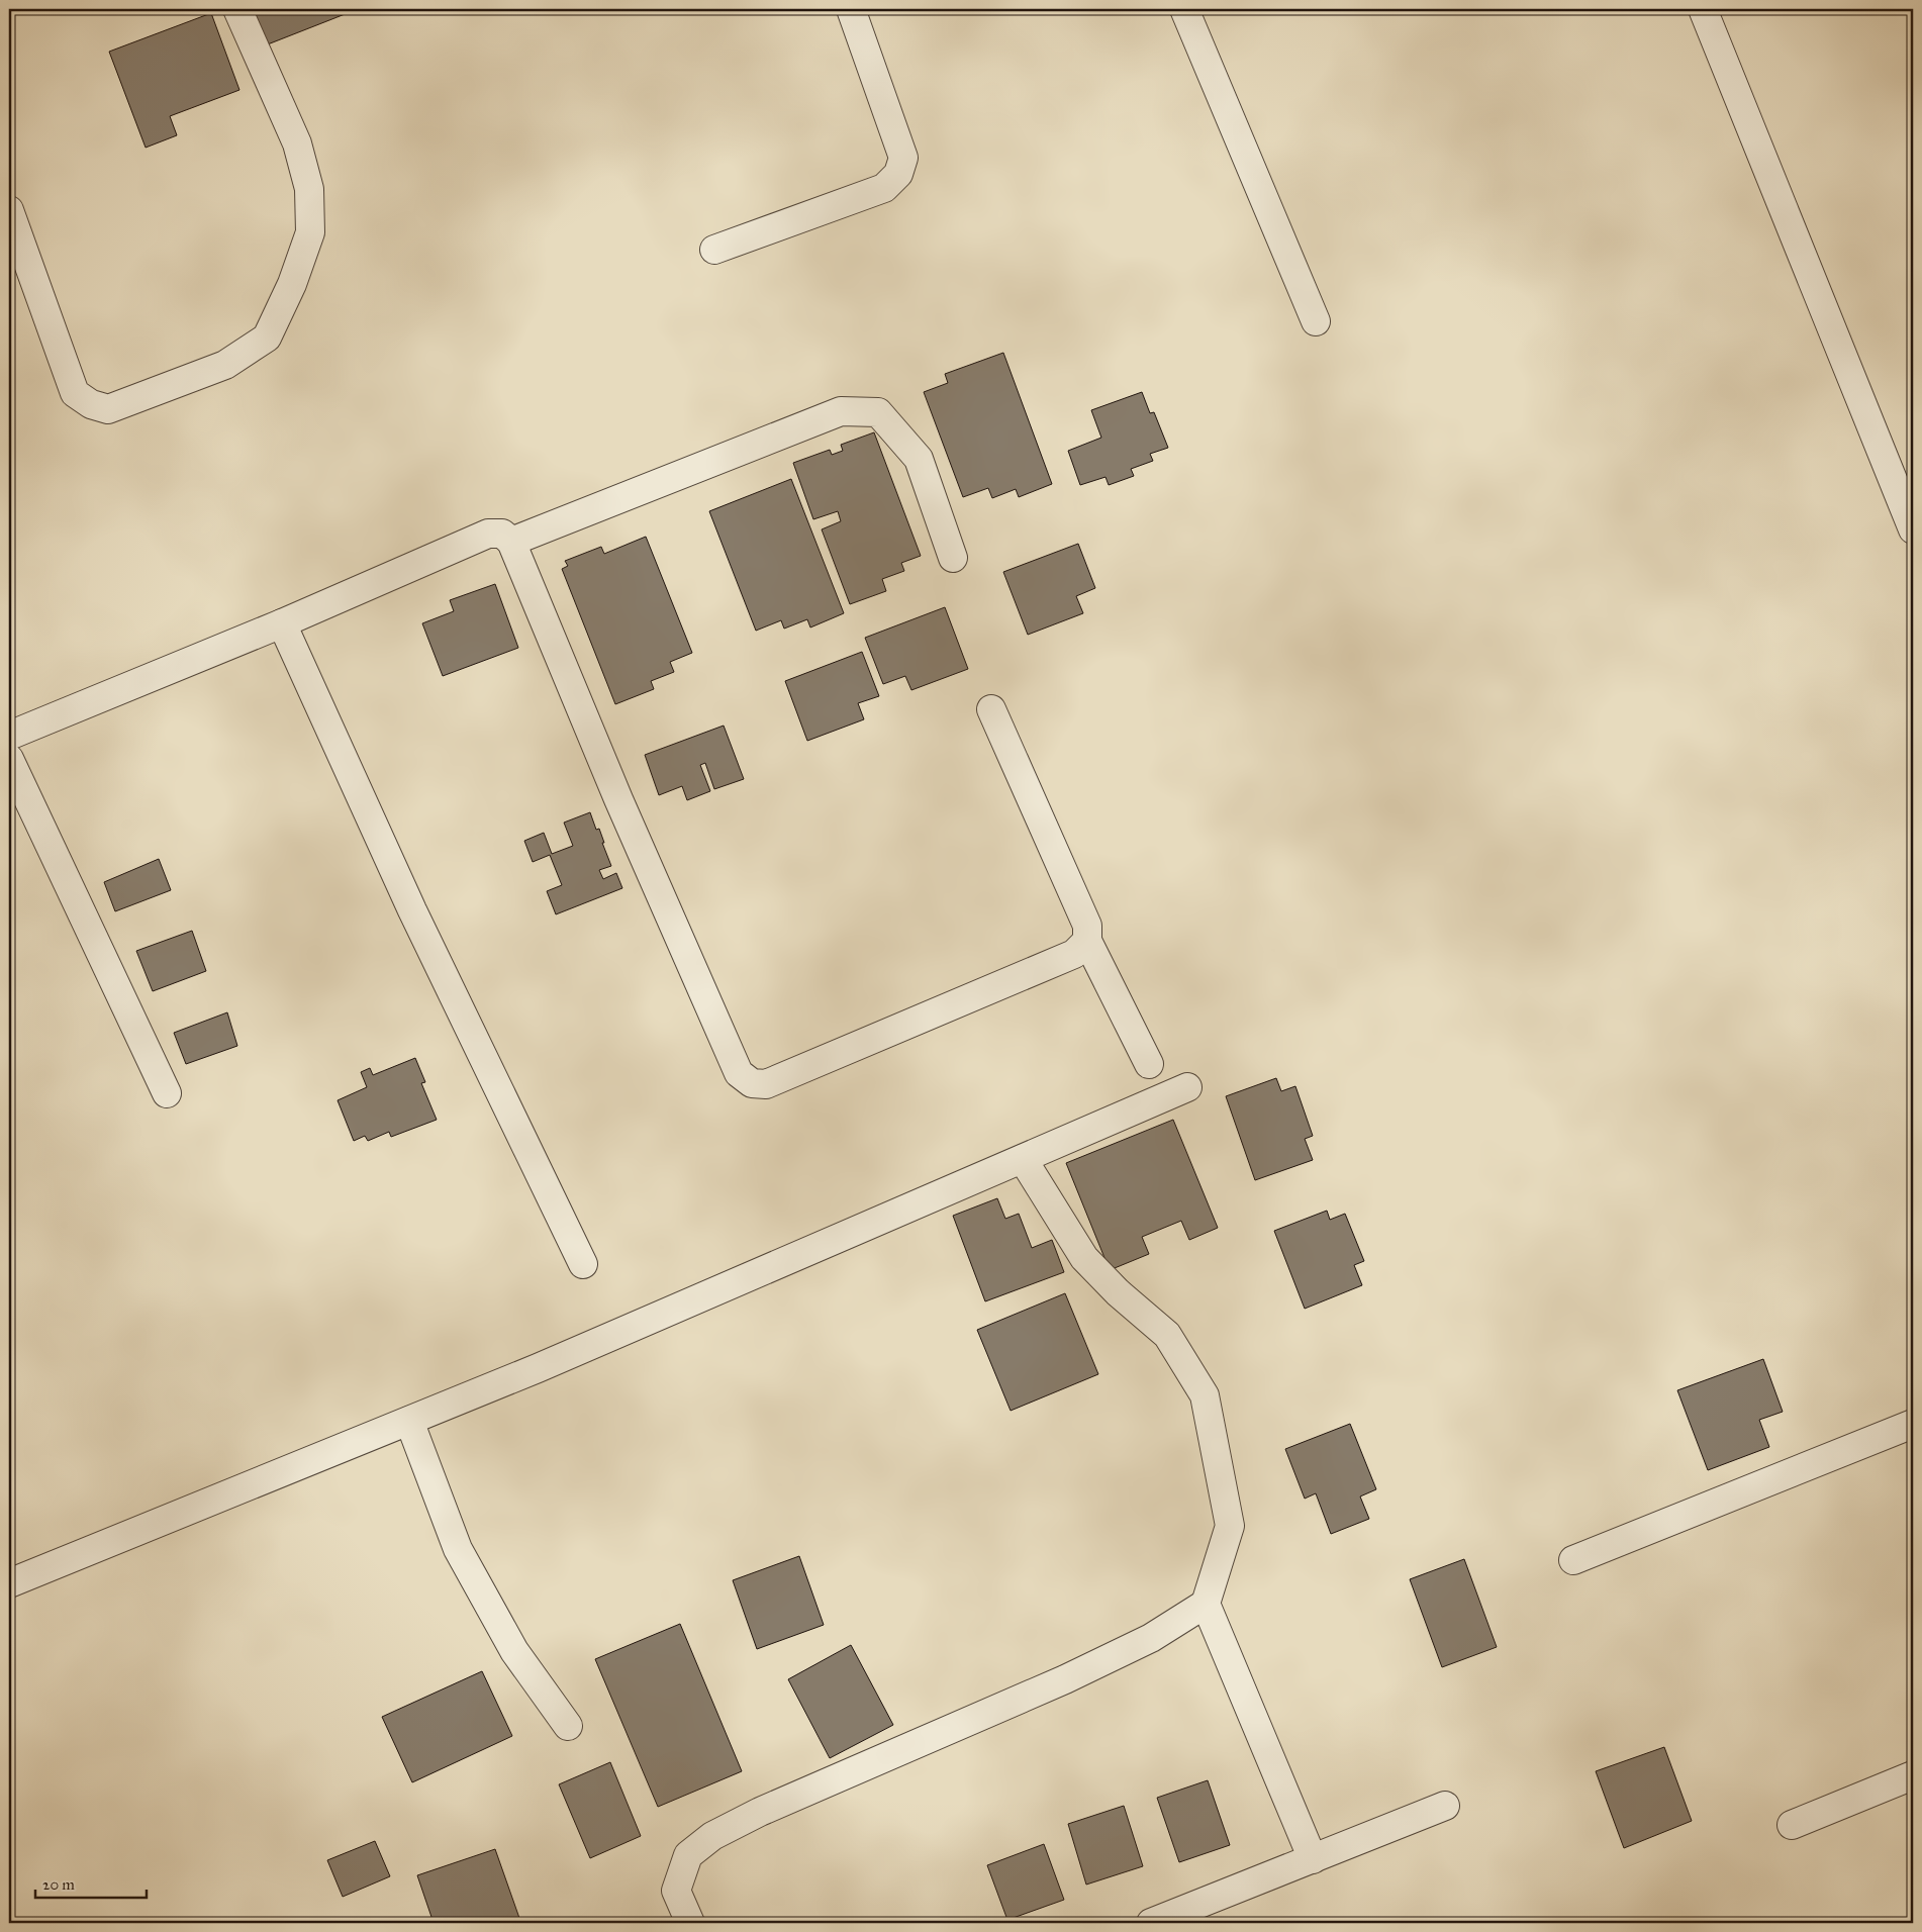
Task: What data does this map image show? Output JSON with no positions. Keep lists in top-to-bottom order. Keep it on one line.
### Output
{"scale_bar":"20 m"}
